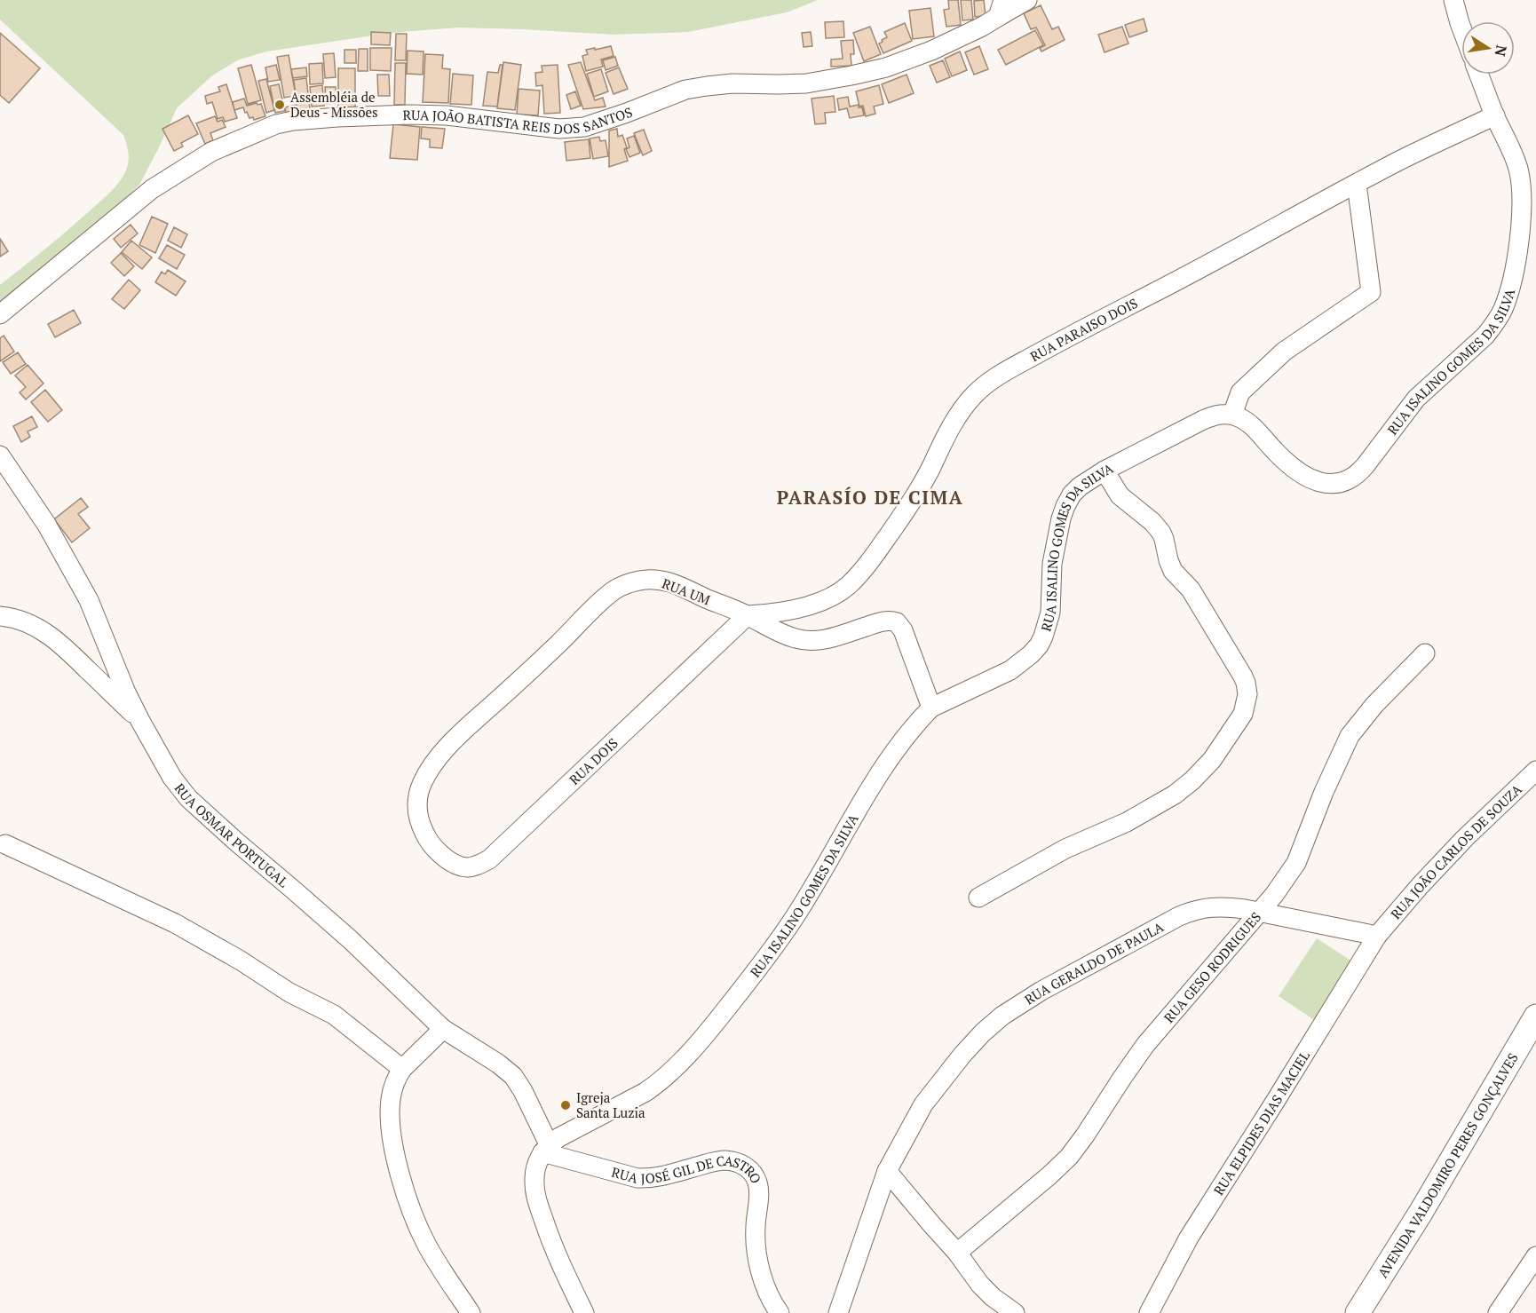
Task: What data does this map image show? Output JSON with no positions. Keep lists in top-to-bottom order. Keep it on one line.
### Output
{"streets":{"street":["RUA JOÃO BATISTA REIS DOS SANTOS","RUA PARAISO DOIS","RUA ISALINO GOMES DA SILVA","RUA UM","RUA DOIS","RUA OSMAR PORTUGAL","RUA JOÃO CARLOS DE SOUZA","RUA GERALDO DE PAULA","RUA GESO RODRIGUES","RUA ELPIDES DIAS MACIEL","AVENIDA VALDOMIRO PERES GONÇALVES","RUA JOSÉ GIL DE CASTRO"]},"crossings":[["RUA PARAISO DOIS","RUA ISALINO GOMES DA SILVA"],["RUA PARAISO DOIS","RUA UM"],["RUA PARAISO DOIS","RUA DOIS"],["RUA ISALINO GOMES DA SILVA","RUA UM"],["RUA ISALINO GOMES DA SILVA","RUA OSMAR PORTUGAL"],["RUA ISALINO GOMES DA SILVA","RUA JOSÉ GIL DE CASTRO"],["RUA UM","RUA DOIS"],["RUA OSMAR PORTUGAL","RUA JOSÉ GIL DE CASTRO"],["RUA JOÃO CARLOS DE SOUZA","RUA GERALDO DE PAULA"],["RUA JOÃO CARLOS DE SOUZA","RUA ELPIDES DIAS MACIEL"],["RUA GERALDO DE PAULA","RUA GESO RODRIGUES"],["RUA GERALDO DE PAULA","RUA ELPIDES DIAS MACIEL"]],"districts":["PARASÍO DE CIMA"],"places":["Assembléia de Deus - Missões","Igreja Santa Luzia"],"north":"right"}
